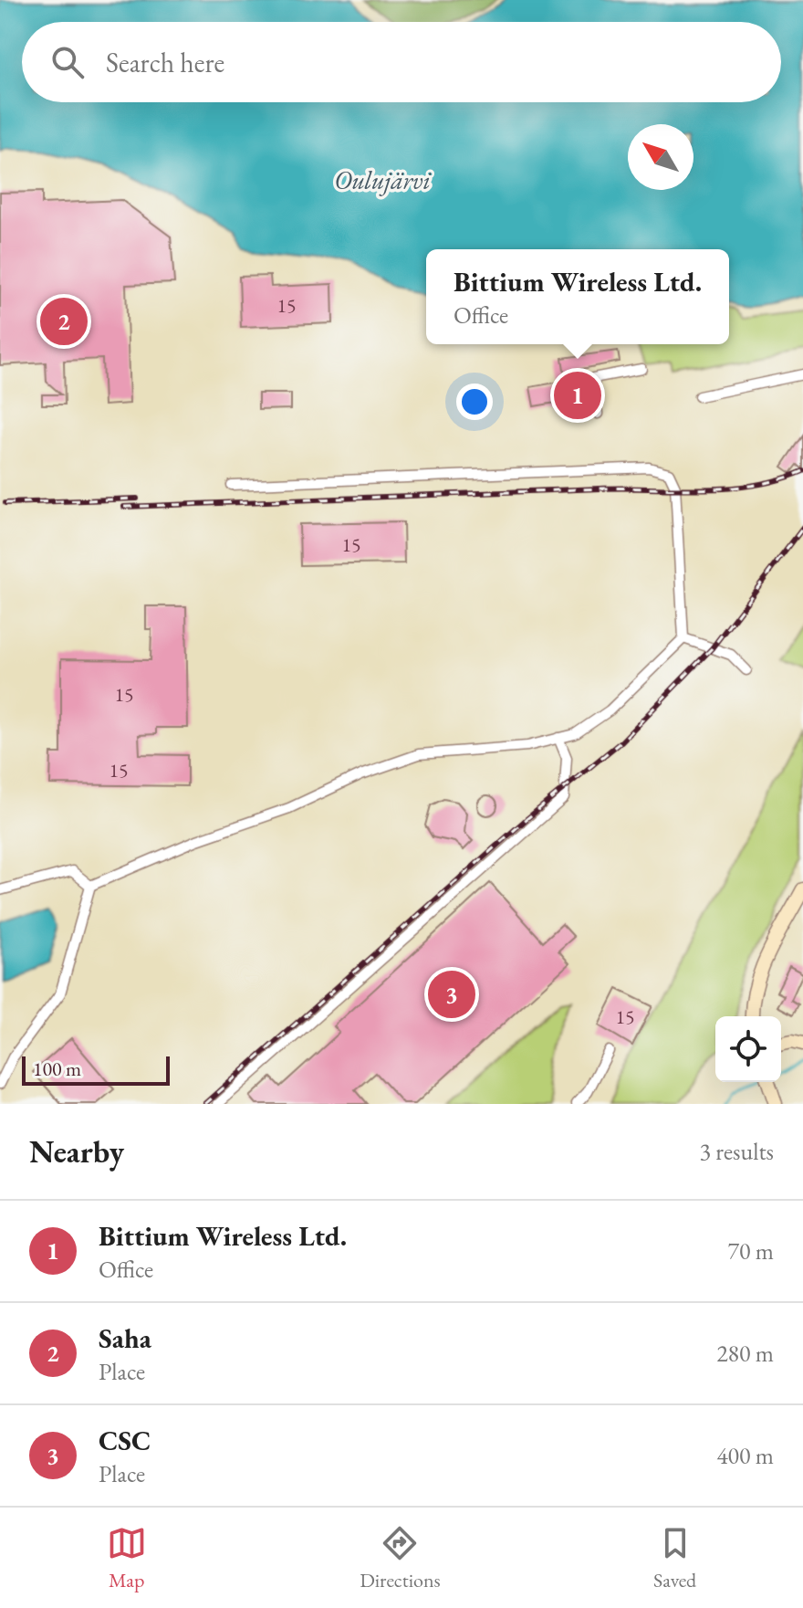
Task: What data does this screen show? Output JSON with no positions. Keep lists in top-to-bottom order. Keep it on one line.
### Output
{"water":["Oulujärvi"],"house_numbers":["15","15","15","15","15"],"scale_bar":"100 m","north":"top left","page":{"search":"Search here","popup":["Bittium Wireless Ltd.","Office"],"pins":["2","1","3"],"scale":"100 m","heading":["Nearby","3 results"],"list":[{"mark":"1","name":"Bittium Wireless Ltd.","note":"Office","value":"70 m"},{"mark":"2","name":"Saha","note":"Place","value":"280 m"},{"mark":"3","name":"CSC","note":"Place","value":"400 m"}],"nav":["Map","Directions","Saved"]}}
